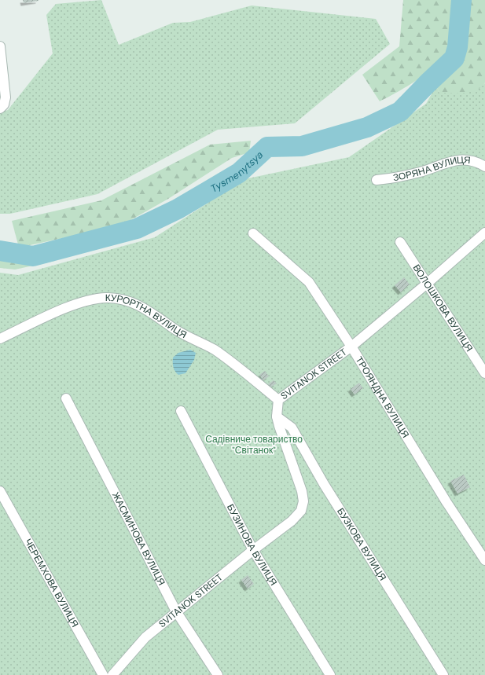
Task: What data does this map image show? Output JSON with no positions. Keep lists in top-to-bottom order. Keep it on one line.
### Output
{"streets":{"street":["ЗОРЯНА ВУЛИЦЯ","ВОЛОШКОВА ВУЛИЦЯ","КУРОРТНА ВУЛИЦЯ","SVITANOK STREET","ТРОЯНДНА ВУЛИЦЯ","ЖАСМИНОВА ВУЛИЦЯ","БУЗКОВА ВУЛИЦЯ","БУЗИНОВА ВУЛИЦЯ","ЧЕРЕМХОВА ВУЛИЦЯ"]},"crossings":[["ВОЛОШКОВА ВУЛИЦЯ","SVITANOK STREET"],["КУРОРТНА ВУЛИЦЯ","SVITANOK STREET"],["SVITANOK STREET","ТРОЯНДНА ВУЛИЦЯ"],["SVITANOK STREET","ЖАСМИНОВА ВУЛИЦЯ"],["SVITANOK STREET","БУЗКОВА ВУЛИЦЯ"],["SVITANOK STREET","БУЗИНОВА ВУЛИЦЯ"]],"water":["Tysmenytsya"],"parks":["Садівниче товариство \"Світанок\""]}
